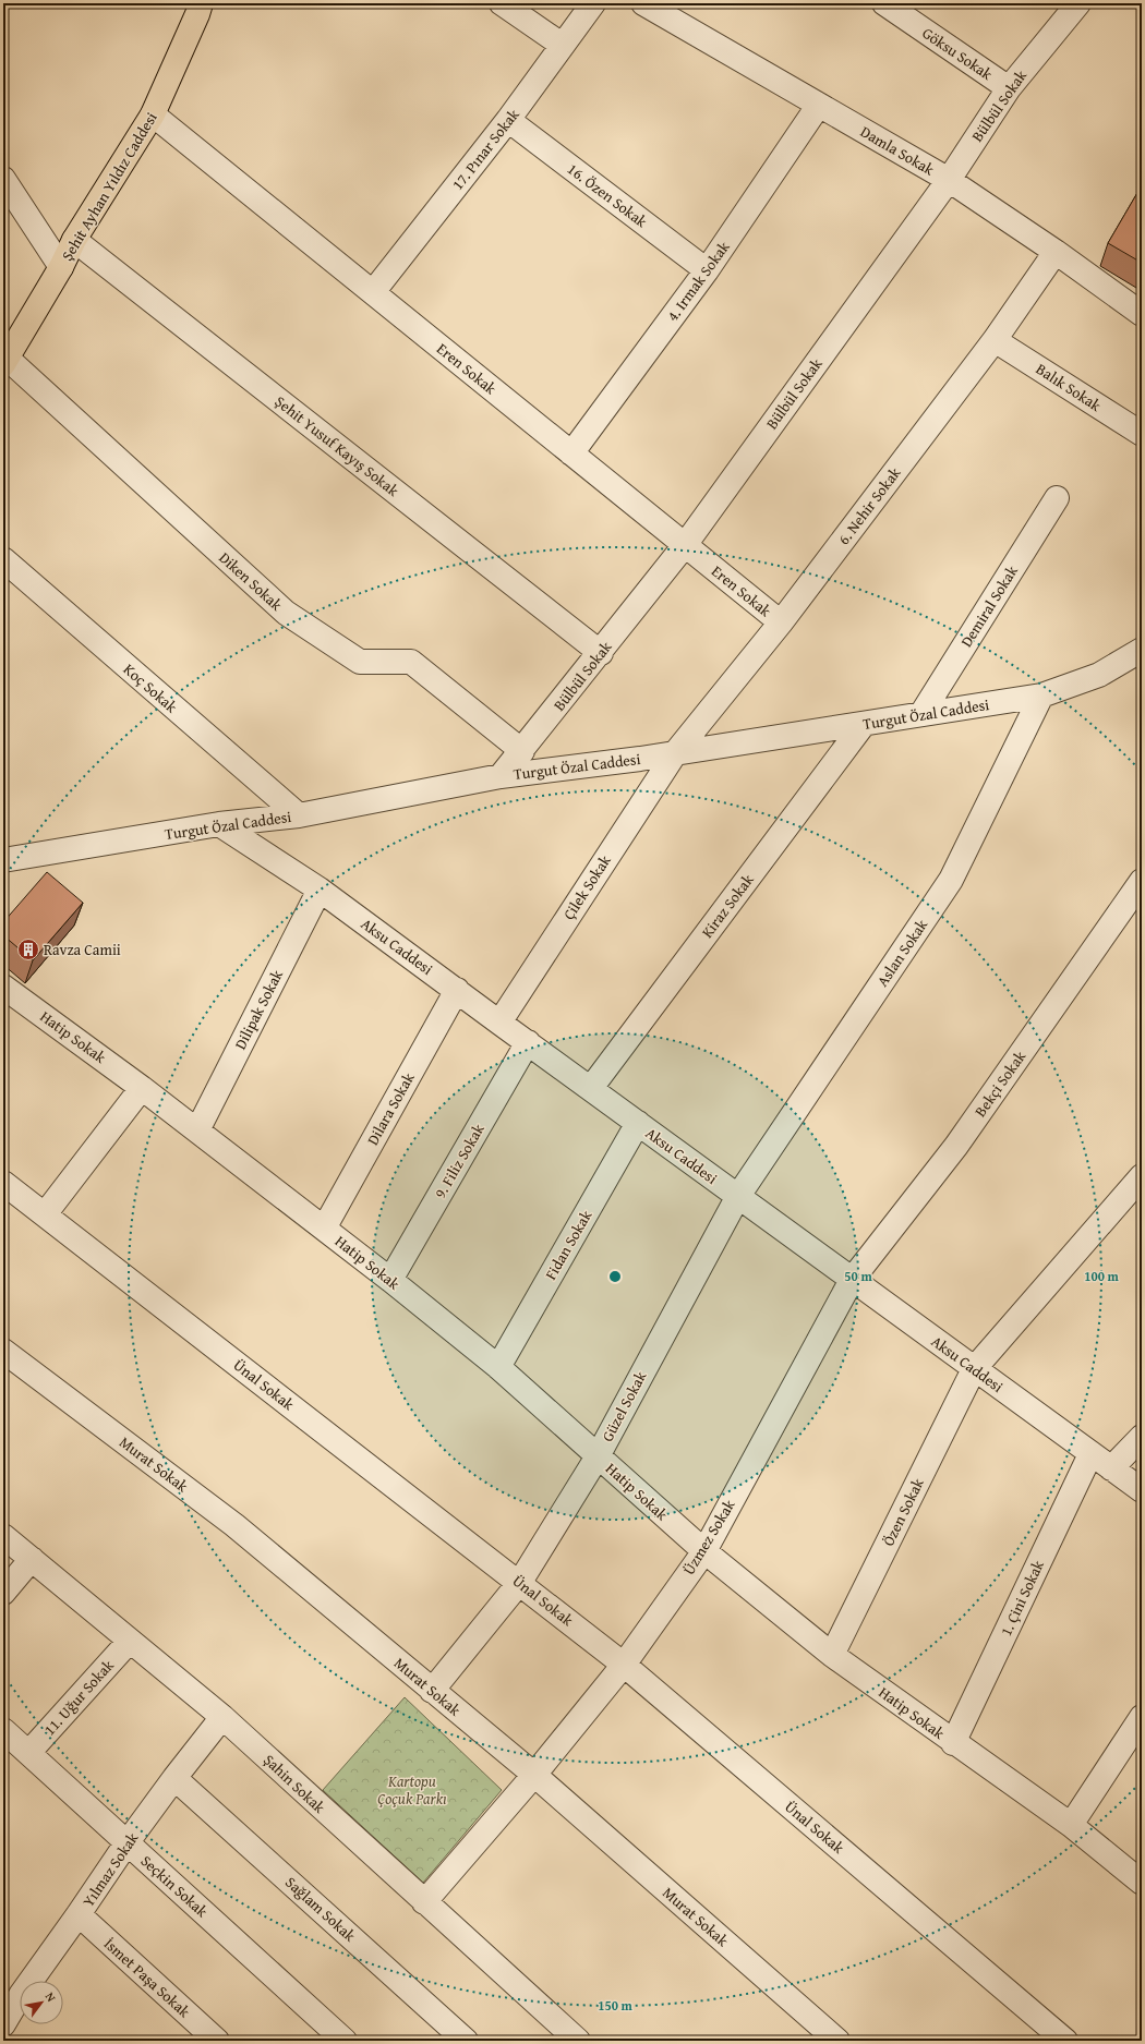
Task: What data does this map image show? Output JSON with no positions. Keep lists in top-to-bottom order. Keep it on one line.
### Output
{"streets":{"main road":["Şehit Ayhan Yıldız Caddesi"],"street":["Göksu Sokak","Bülbül Sokak","17. Pınar Sokak","Damla Sokak","16. Özen Sokak","4. Irmak Sokak","Eren Sokak","Balık Sokak","Şehit Yusuf Kayış Sokak","6. Nehir Sokak","Diken Sokak","Demiral Sokak","Koç Sokak","Turgut Özal Caddesi","Çilek Sokak","Kiraz Sokak","Aksu Caddesi","Aslan Sokak","Dilipak Sokak","Hatip Sokak","Bekçi Sokak","Dilara Sokak","9. Filiz Sokak","Fidan Sokak","Ünal Sokak","Güzel Sokak","Murat Sokak","Özen Sokak","Üzmez Sokak","1. Çini Sokak","11. Uğur Sokak","Şahin Sokak","Yılmaz Sokak","Seçkin Sokak","Sağlam Sokak","İsmet Paşa Sokak"]},"crossings":[["Göksu Sokak","Bülbül Sokak"],["Bülbül Sokak","Damla Sokak"],["Bülbül Sokak","Eren Sokak"],["Bülbül Sokak","Şehit Yusuf Kayış Sokak"],["Bülbül Sokak","Diken Sokak"],["Bülbül Sokak","Turgut Özal Caddesi"],["17. Pınar Sokak","16. Özen Sokak"],["17. Pınar Sokak","Eren Sokak"],["Damla Sokak","4. Irmak Sokak"],["Damla Sokak","6. Nehir Sokak"],["Şehit Ayhan Yıldız Caddesi","Eren Sokak"],["Şehit Ayhan Yıldız Caddesi","Şehit Yusuf Kayış Sokak"],["Şehit Ayhan Yıldız Caddesi","Diken Sokak"],["16. Özen Sokak","4. Irmak Sokak"],["4. Irmak Sokak","Eren Sokak"],["Eren Sokak","6. Nehir Sokak"],["Balık Sokak","6. Nehir Sokak"],["6. Nehir Sokak","Turgut Özal Caddesi"],["6. Nehir Sokak","Çilek Sokak"],["Demiral Sokak","Turgut Özal Caddesi"],["Koç Sokak","Turgut Özal Caddesi"],["Turgut Özal Caddesi","Çilek Sokak"],["Turgut Özal Caddesi","Kiraz Sokak"],["Turgut Özal Caddesi","Aksu Caddesi"],["Turgut Özal Caddesi","Aslan Sokak"],["Çilek Sokak","Aksu Caddesi"],["Kiraz Sokak","Aksu Caddesi"],["Aksu Caddesi","Aslan Sokak"],["Aksu Caddesi","Dilipak Sokak"],["Aksu Caddesi","Bekçi Sokak"],["Aksu Caddesi","Dilara Sokak"],["Aksu Caddesi","9. Filiz Sokak"],["Aksu Caddesi","Fidan Sokak"],["Aksu Caddesi","Güzel Sokak"],["Aksu Caddesi","Özen Sokak"],["Aksu Caddesi","Üzmez Sokak"],["Aksu Caddesi","1. Çini Sokak"],["Aslan Sokak","Güzel Sokak"],["Dilipak Sokak","Hatip Sokak"],["Hatip Sokak","Dilara Sokak"],["Hatip Sokak","9. Filiz Sokak"],["Hatip Sokak","Fidan Sokak"],["Hatip Sokak","Güzel Sokak"],["Hatip Sokak","Özen Sokak"],["Hatip Sokak","Üzmez Sokak"],["Hatip Sokak","1. Çini Sokak"],["Bekçi Sokak","Üzmez Sokak"],["Ünal Sokak","Güzel Sokak"],["Ünal Sokak","Üzmez Sokak"],["Güzel Sokak","Murat Sokak"],["Murat Sokak","Üzmez Sokak"],["Üzmez Sokak","Şahin Sokak"],["11. Uğur Sokak","Şahin Sokak"],["11. Uğur Sokak","Seçkin Sokak"],["Şahin Sokak","Yılmaz Sokak"],["Yılmaz Sokak","Seçkin Sokak"],["Yılmaz Sokak","Sağlam Sokak"],["Yılmaz Sokak","İsmet Paşa Sokak"]],"parks":["Kartopu Çoçuk Parkı"],"places":{"building":["Ravza Camii"]},"north":"top right","rings":["50 m","100 m","150 m"]}
